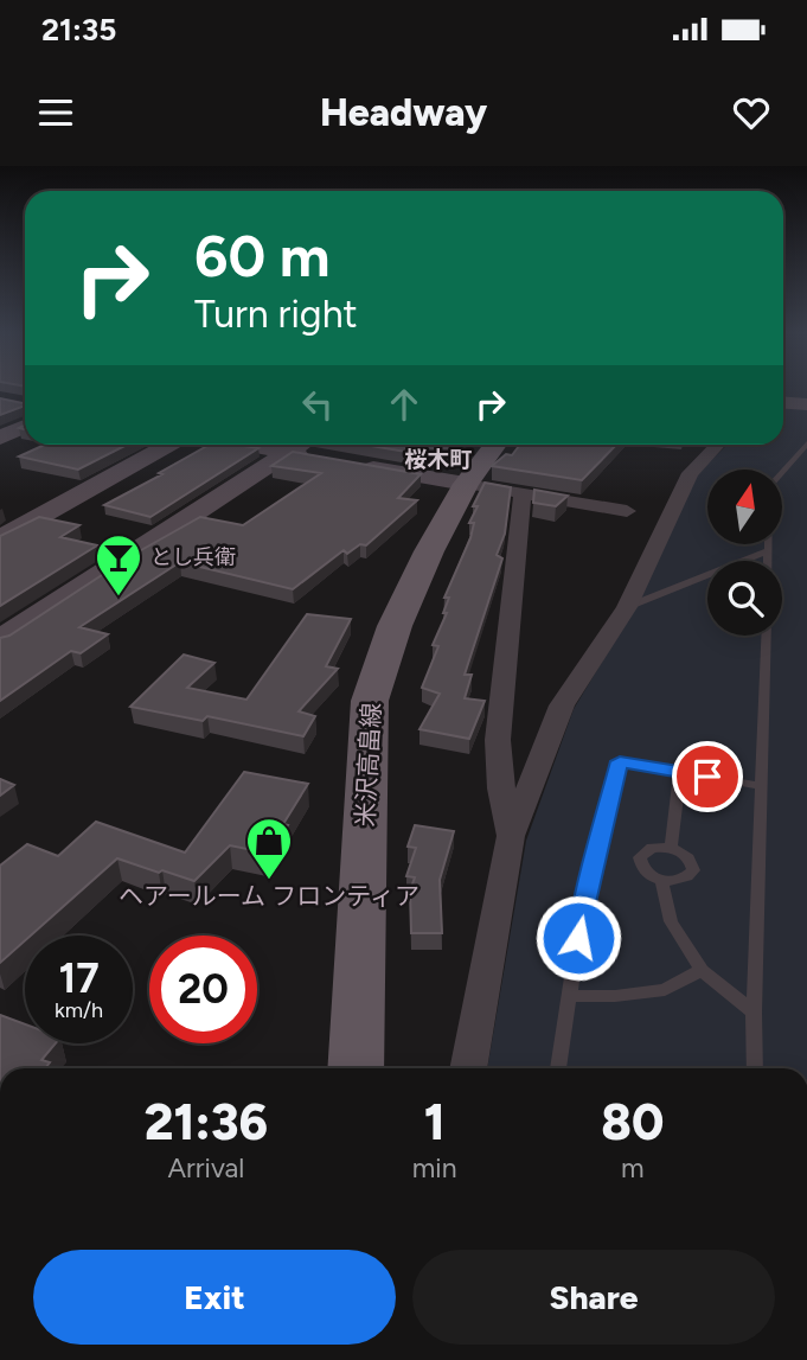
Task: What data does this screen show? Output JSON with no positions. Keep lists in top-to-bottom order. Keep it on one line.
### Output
{"streets":{"main road":["米沢高畠線"]},"districts":["桜木町"],"places":{"bar":["とし兵衛"],"shop":["ヘアールーム フロンティア"]},"north":"top","page":{"status":"21:35","header":"Headway","turn":["60 m","Turn right"],"speed":"17 km/h","limit":"20","eta":["21:36","Arrival","1","min","80","m"],"buttons":["Exit","Share"]}}
